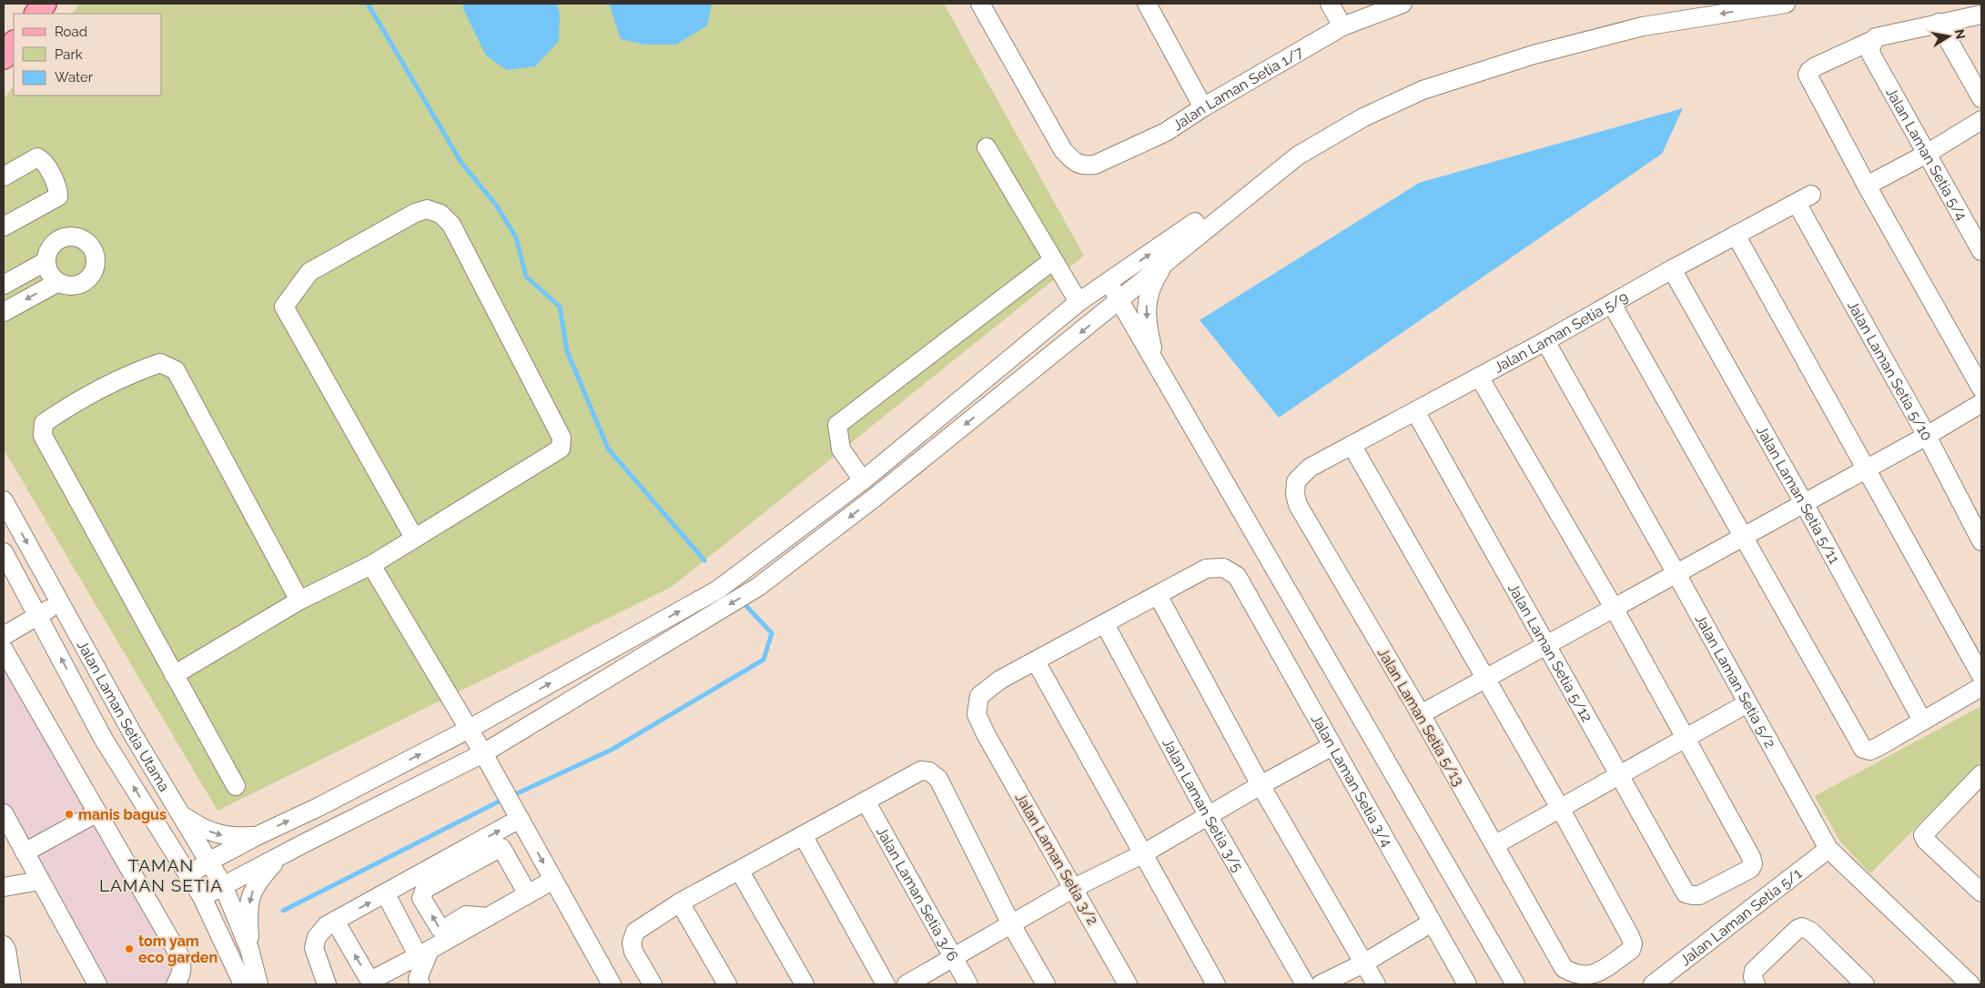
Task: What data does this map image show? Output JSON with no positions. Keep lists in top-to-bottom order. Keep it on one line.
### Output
{"streets":{"street":["Jalan Laman Setia 1/7","Jalan Laman Setia 5/4","Jalan Laman Setia 5/9","Jalan Laman Setia 5/10","Jalan Laman Setia 5/11","Jalan Laman Setia 5/12","Jalan Laman Setia 5/2","Jalan Laman Setia Utama","Jalan Laman Setia 5/13","Jalan Laman Setia 3/4","Jalan Laman Setia 3/5","Jalan Laman Setia 3/2","Jalan Laman Setia 3/6","Jalan Laman Setia 5/1"]},"crossings":[["Jalan Laman Setia 5/9","Jalan Laman Setia 5/10"],["Jalan Laman Setia 5/9","Jalan Laman Setia 5/11"],["Jalan Laman Setia 5/9","Jalan Laman Setia 5/12"],["Jalan Laman Setia 5/9","Jalan Laman Setia 5/2"],["Jalan Laman Setia 5/9","Jalan Laman Setia 5/13"],["Jalan Laman Setia 5/2","Jalan Laman Setia 5/1"],["Jalan Laman Setia 3/4","Jalan Laman Setia 3/2"],["Jalan Laman Setia 3/5","Jalan Laman Setia 3/2"]],"districts":["TAMAN LAMAN SETIA"],"places":["manis bagus","tom yam eco garden"],"legend":["Road","Park","Water"],"north":"right"}
